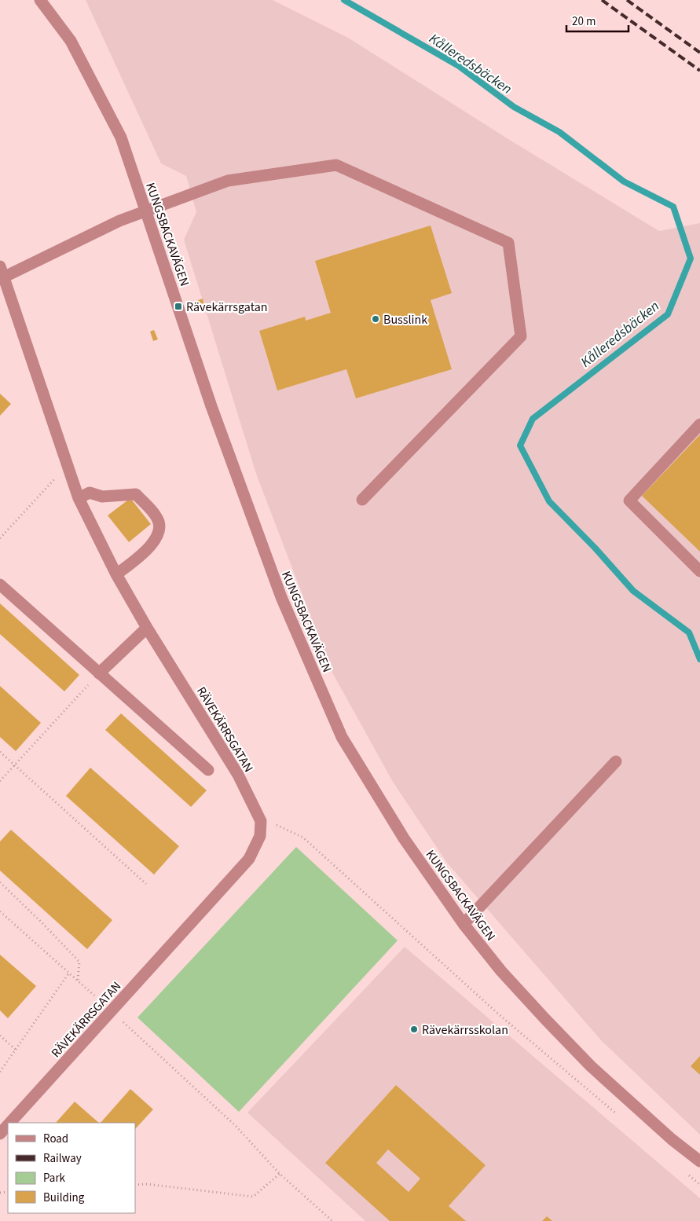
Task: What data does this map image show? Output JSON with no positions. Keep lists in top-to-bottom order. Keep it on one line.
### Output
{"streets":{"street":["KUNGSBACKAVÄGEN","RÄVEKÄRRSGATAN"]},"crossings":[["KUNGSBACKAVÄGEN","RÄVEKÄRRSGATAN"]],"water":["Kålleredsbäcken"],"places":{"transit":["Rävekärrsgatan"],"other":["Busslink","Rävekärrsskolan"]},"legend":["Road","Railway","Park","Building"],"scale_bar":"20 m"}
